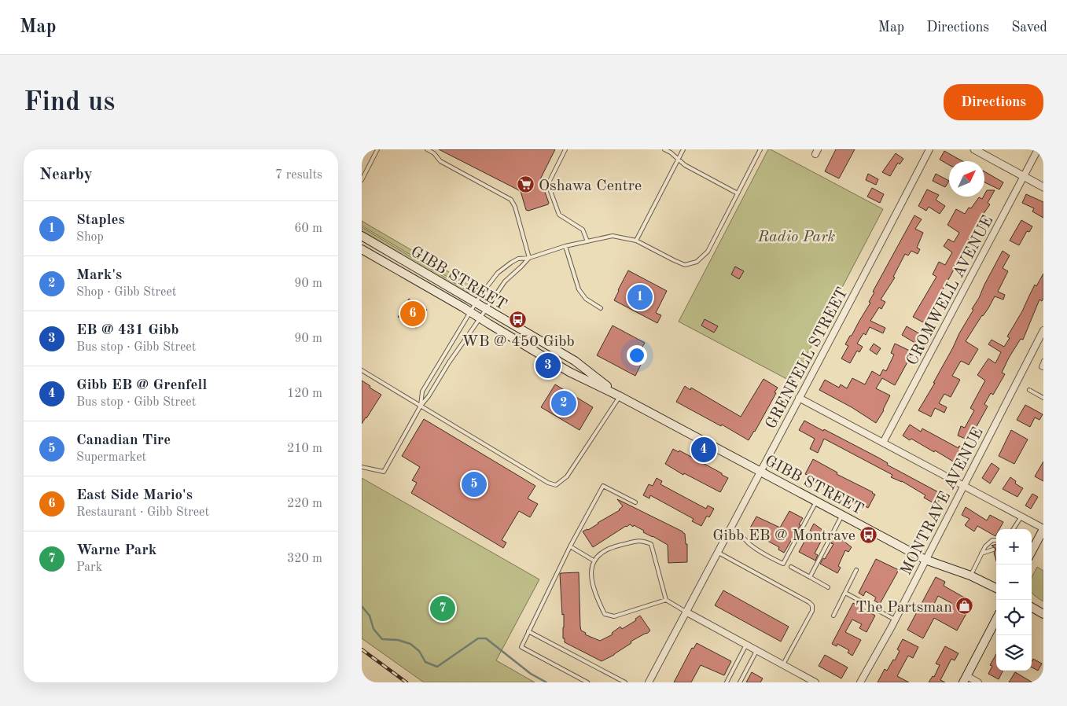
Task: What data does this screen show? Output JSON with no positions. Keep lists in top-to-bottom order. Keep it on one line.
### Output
{"streets":{"main road":["GIBB STREET"],"street":["CROMWELL AVENUE","GRENFELL STREET","MONTRAVE AVENUE"]},"crossings":[["GIBB STREET","GRENFELL STREET"],["GIBB STREET","MONTRAVE AVENUE"]],"parks":["Radio Park"],"places":{"supermarket":["Oshawa Centre"],"bus stop":["WB @ 450 Gibb","Gibb EB @ Montrave"],"shop":["The Partsman"]},"north":"top right","page":{"header":"Map","nav":["Map","Directions","Saved"],"buttons":"Directions","title":"Find us","heading":["Nearby","7 results"],"list":[{"mark":"1","name":"Staples","note":"Shop","value":"60 m"},{"mark":"2","name":"Mark's","note":"Shop · Gibb Street","value":"90 m"},{"mark":"3","name":"EB @ 431 Gibb","note":"Bus stop · Gibb Street","value":"90 m"},{"mark":"4","name":"Gibb EB @ Grenfell","note":"Bus stop · Gibb Street","value":"120 m"},{"mark":"5","name":"Canadian Tire","note":"Supermarket","value":"210 m"},{"mark":"6","name":"East Side Mario's","note":"Restaurant · Gibb Street","value":"220 m"},{"mark":"7","name":"Warne Park","note":"Park","value":"320 m"}],"pins":["1","6","3","2","4","5","7"],"map_buttons":["+","−"]}}
